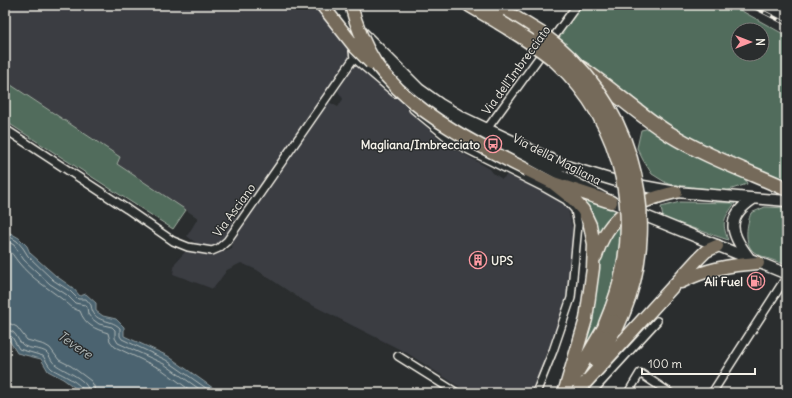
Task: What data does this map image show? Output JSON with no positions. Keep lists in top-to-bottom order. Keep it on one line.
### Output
{"streets":{"main road":["Via della Magliana"],"street":["Via dell'Imbrecciato","Via Asciano"]},"crossings":[["Via dell'Imbrecciato","Via della Magliana"],["Via della Magliana","Via Asciano"]],"water":["Tevere"],"places":{"bus stop":["Magliana/Imbrecciato"],"building":["UPS"],"fuel station":["Ali Fuel"]},"scale_bar":"100 m","north":"right"}
